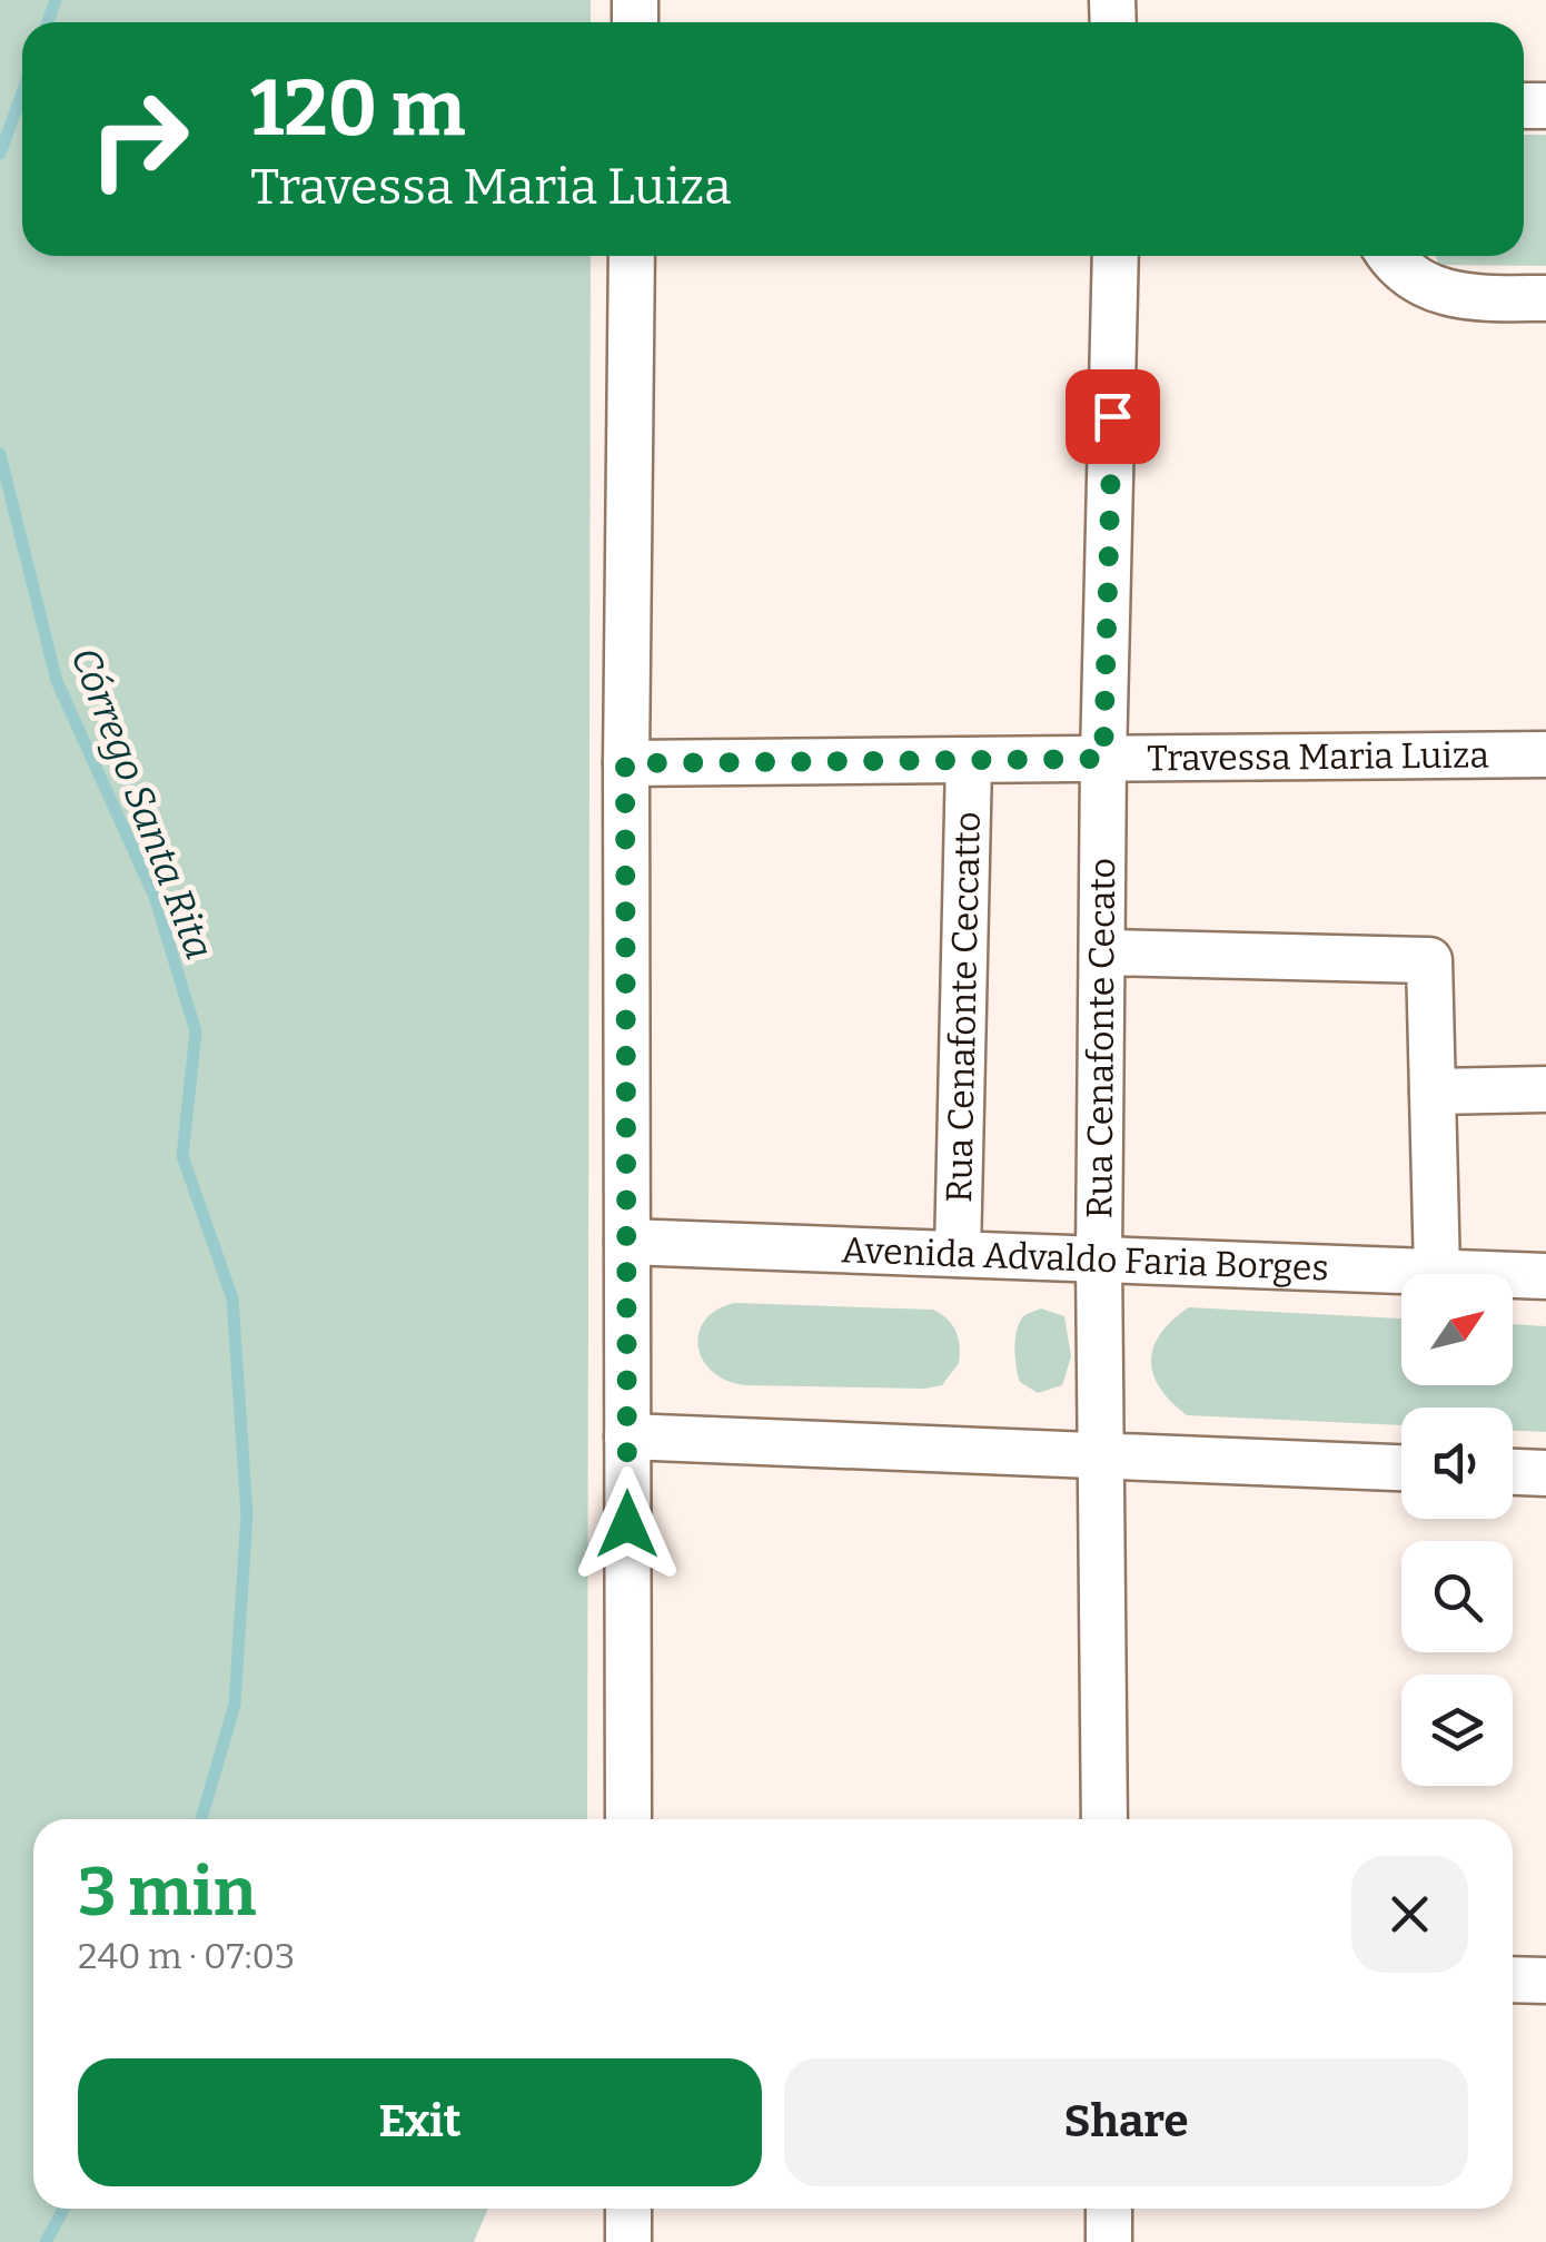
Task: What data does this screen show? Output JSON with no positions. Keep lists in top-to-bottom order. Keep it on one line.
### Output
{"streets":{"street":["Travessa Maria Luiza","Rua Cenafonte Ceccatto","Rua Cenafonte Cecato","Avenida Advaldo Faria Borges"]},"crossings":[["Travessa Maria Luiza","Rua Cenafonte Ceccatto"],["Travessa Maria Luiza","Rua Cenafonte Cecato"],["Rua Cenafonte Ceccatto","Avenida Advaldo Faria Borges"],["Rua Cenafonte Cecato","Avenida Advaldo Faria Borges"]],"water":["Córrego Santa Rita"],"north":"top right","page":{"turn":["120 m","Travessa Maria Luiza"],"heading":["3 min","240 m · 07:03"],"buttons":["Exit","Share"]}}
